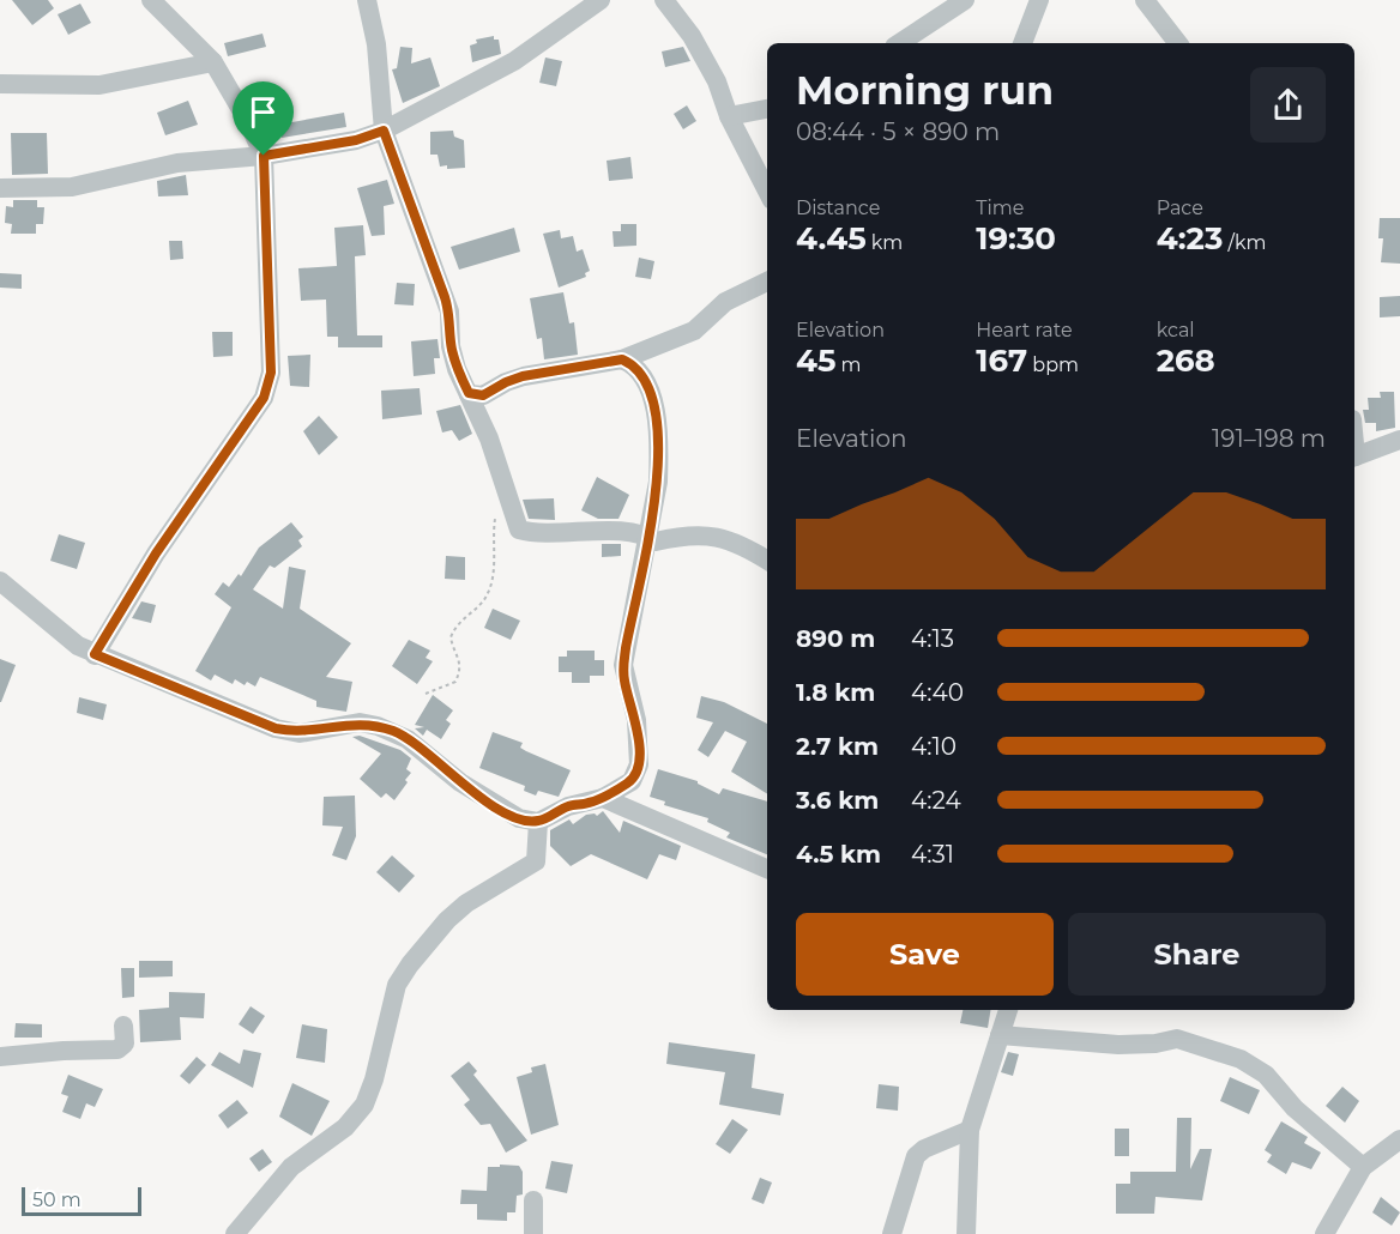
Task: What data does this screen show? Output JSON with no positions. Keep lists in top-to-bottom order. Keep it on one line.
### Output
{"scale_bar":"50 m","page":{"heading":["Morning run","08:44 · 5 × 890 m"],"stats":[["Distance","4.45 km"],["Time","19:30"],["Pace","4:23 /km"],["Elevation","45 m"],["Heart rate","167 bpm"],["kcal","268"]],"chart":["Elevation","191–198 m"],"list":[{"name":"890 m","note":"4:13"},{"name":"1.8 km","note":"4:40"},{"name":"2.7 km","note":"4:10"},{"name":"3.6 km","note":"4:24"},{"name":"4.5 km","note":"4:31"}],"buttons":["Save","Share"],"scale":"50 m"}}
